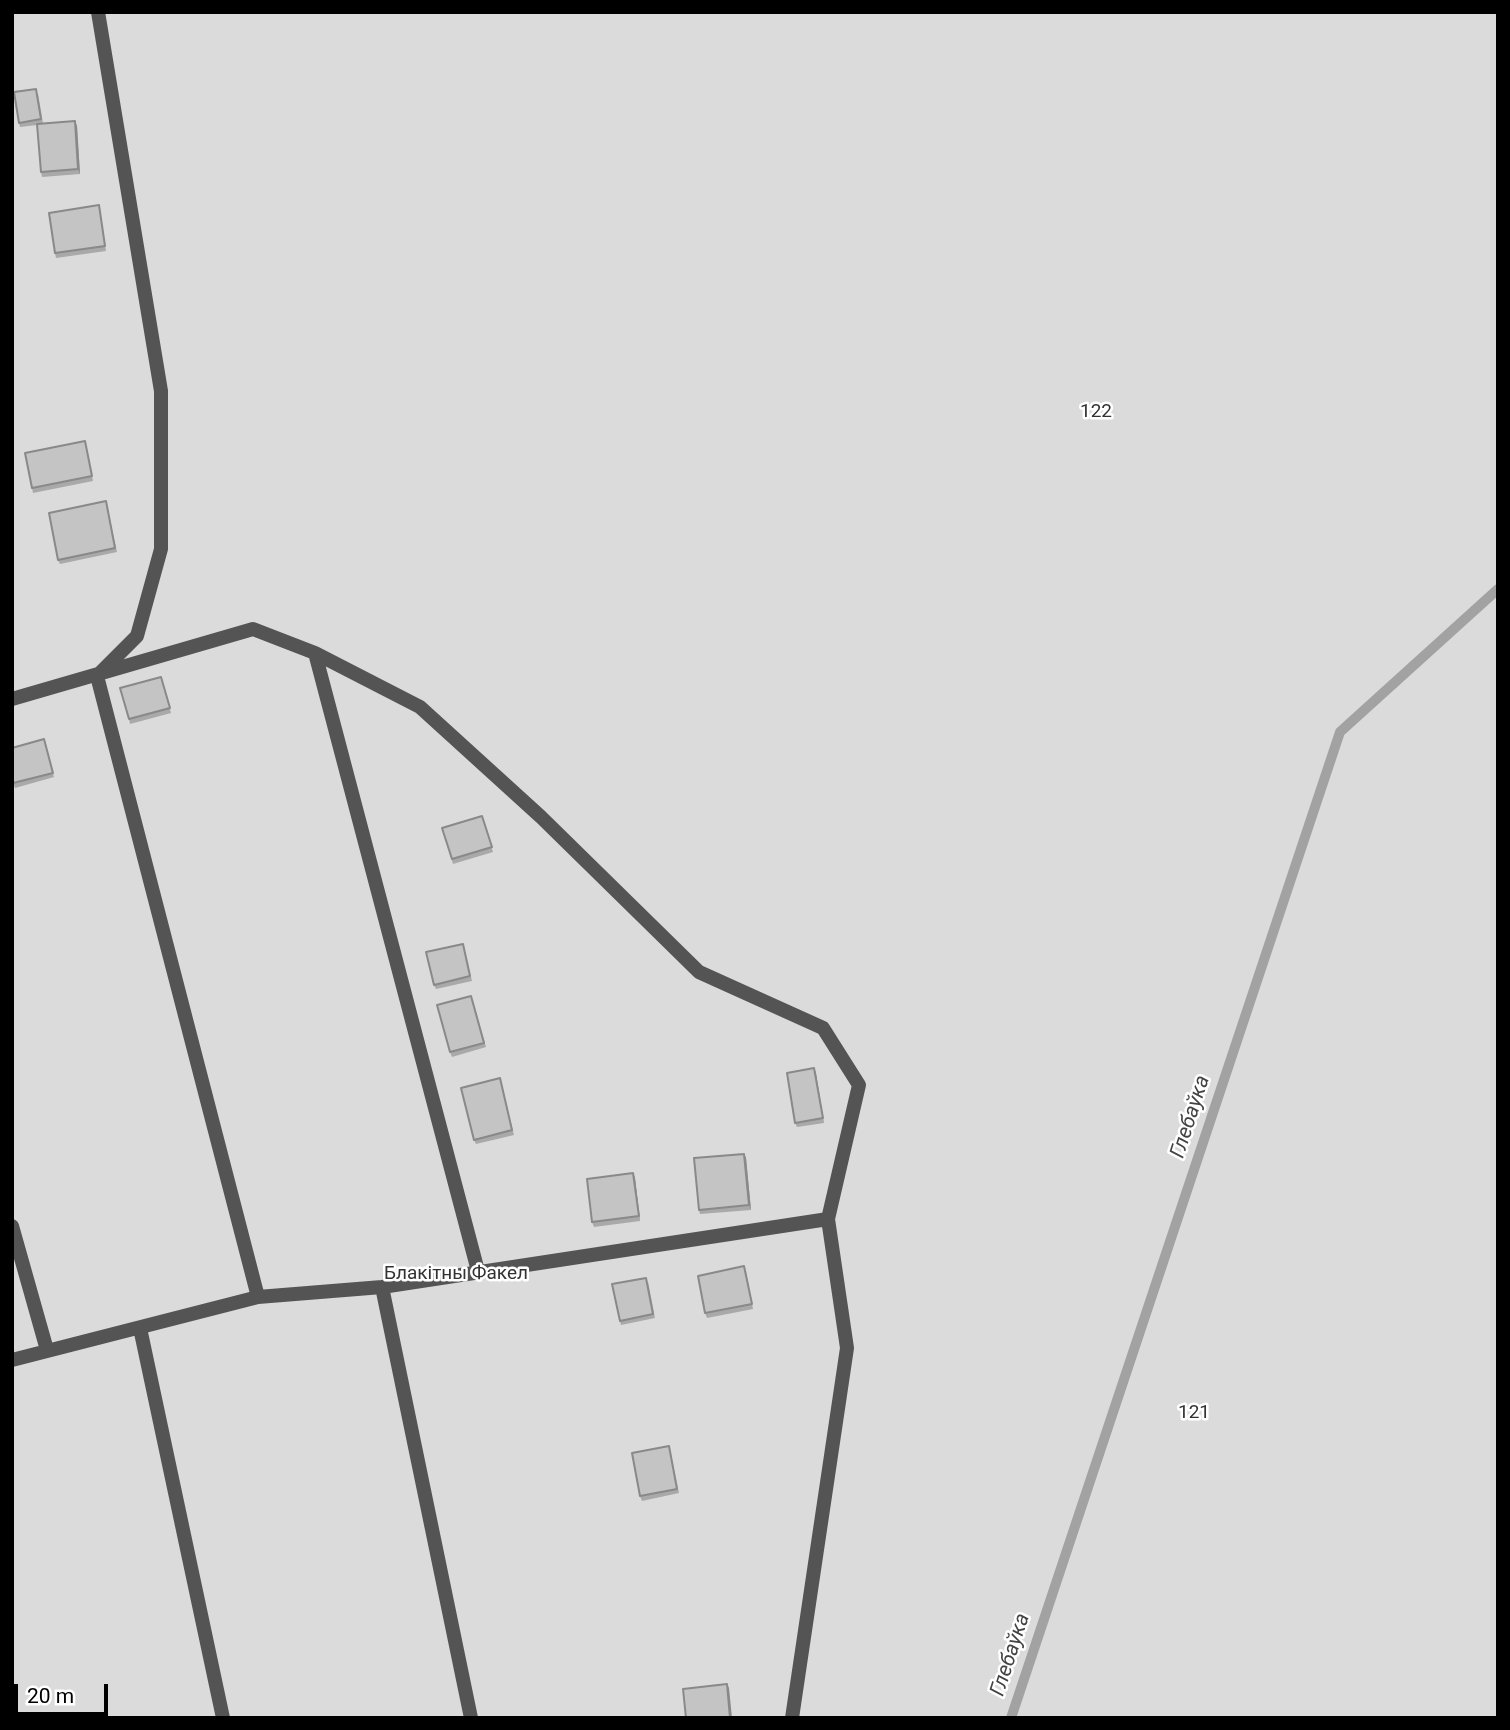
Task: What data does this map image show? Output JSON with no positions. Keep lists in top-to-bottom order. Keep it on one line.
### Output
{"water":["Глебаўка"],"parks":["122","Блакітны Факел","121"],"scale_bar":"20 m"}
